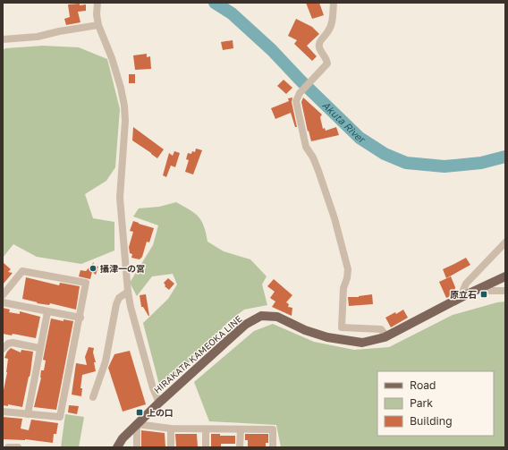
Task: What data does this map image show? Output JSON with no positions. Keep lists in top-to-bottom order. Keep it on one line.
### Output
{"streets":{"main road":["HIRAKATA KAMEOKA LINE"]},"water":["Akuta River"],"places":{"other":["攝津一の宮"],"transit":["原立石","上の口"]},"legend":["Road","Park","Building"]}
